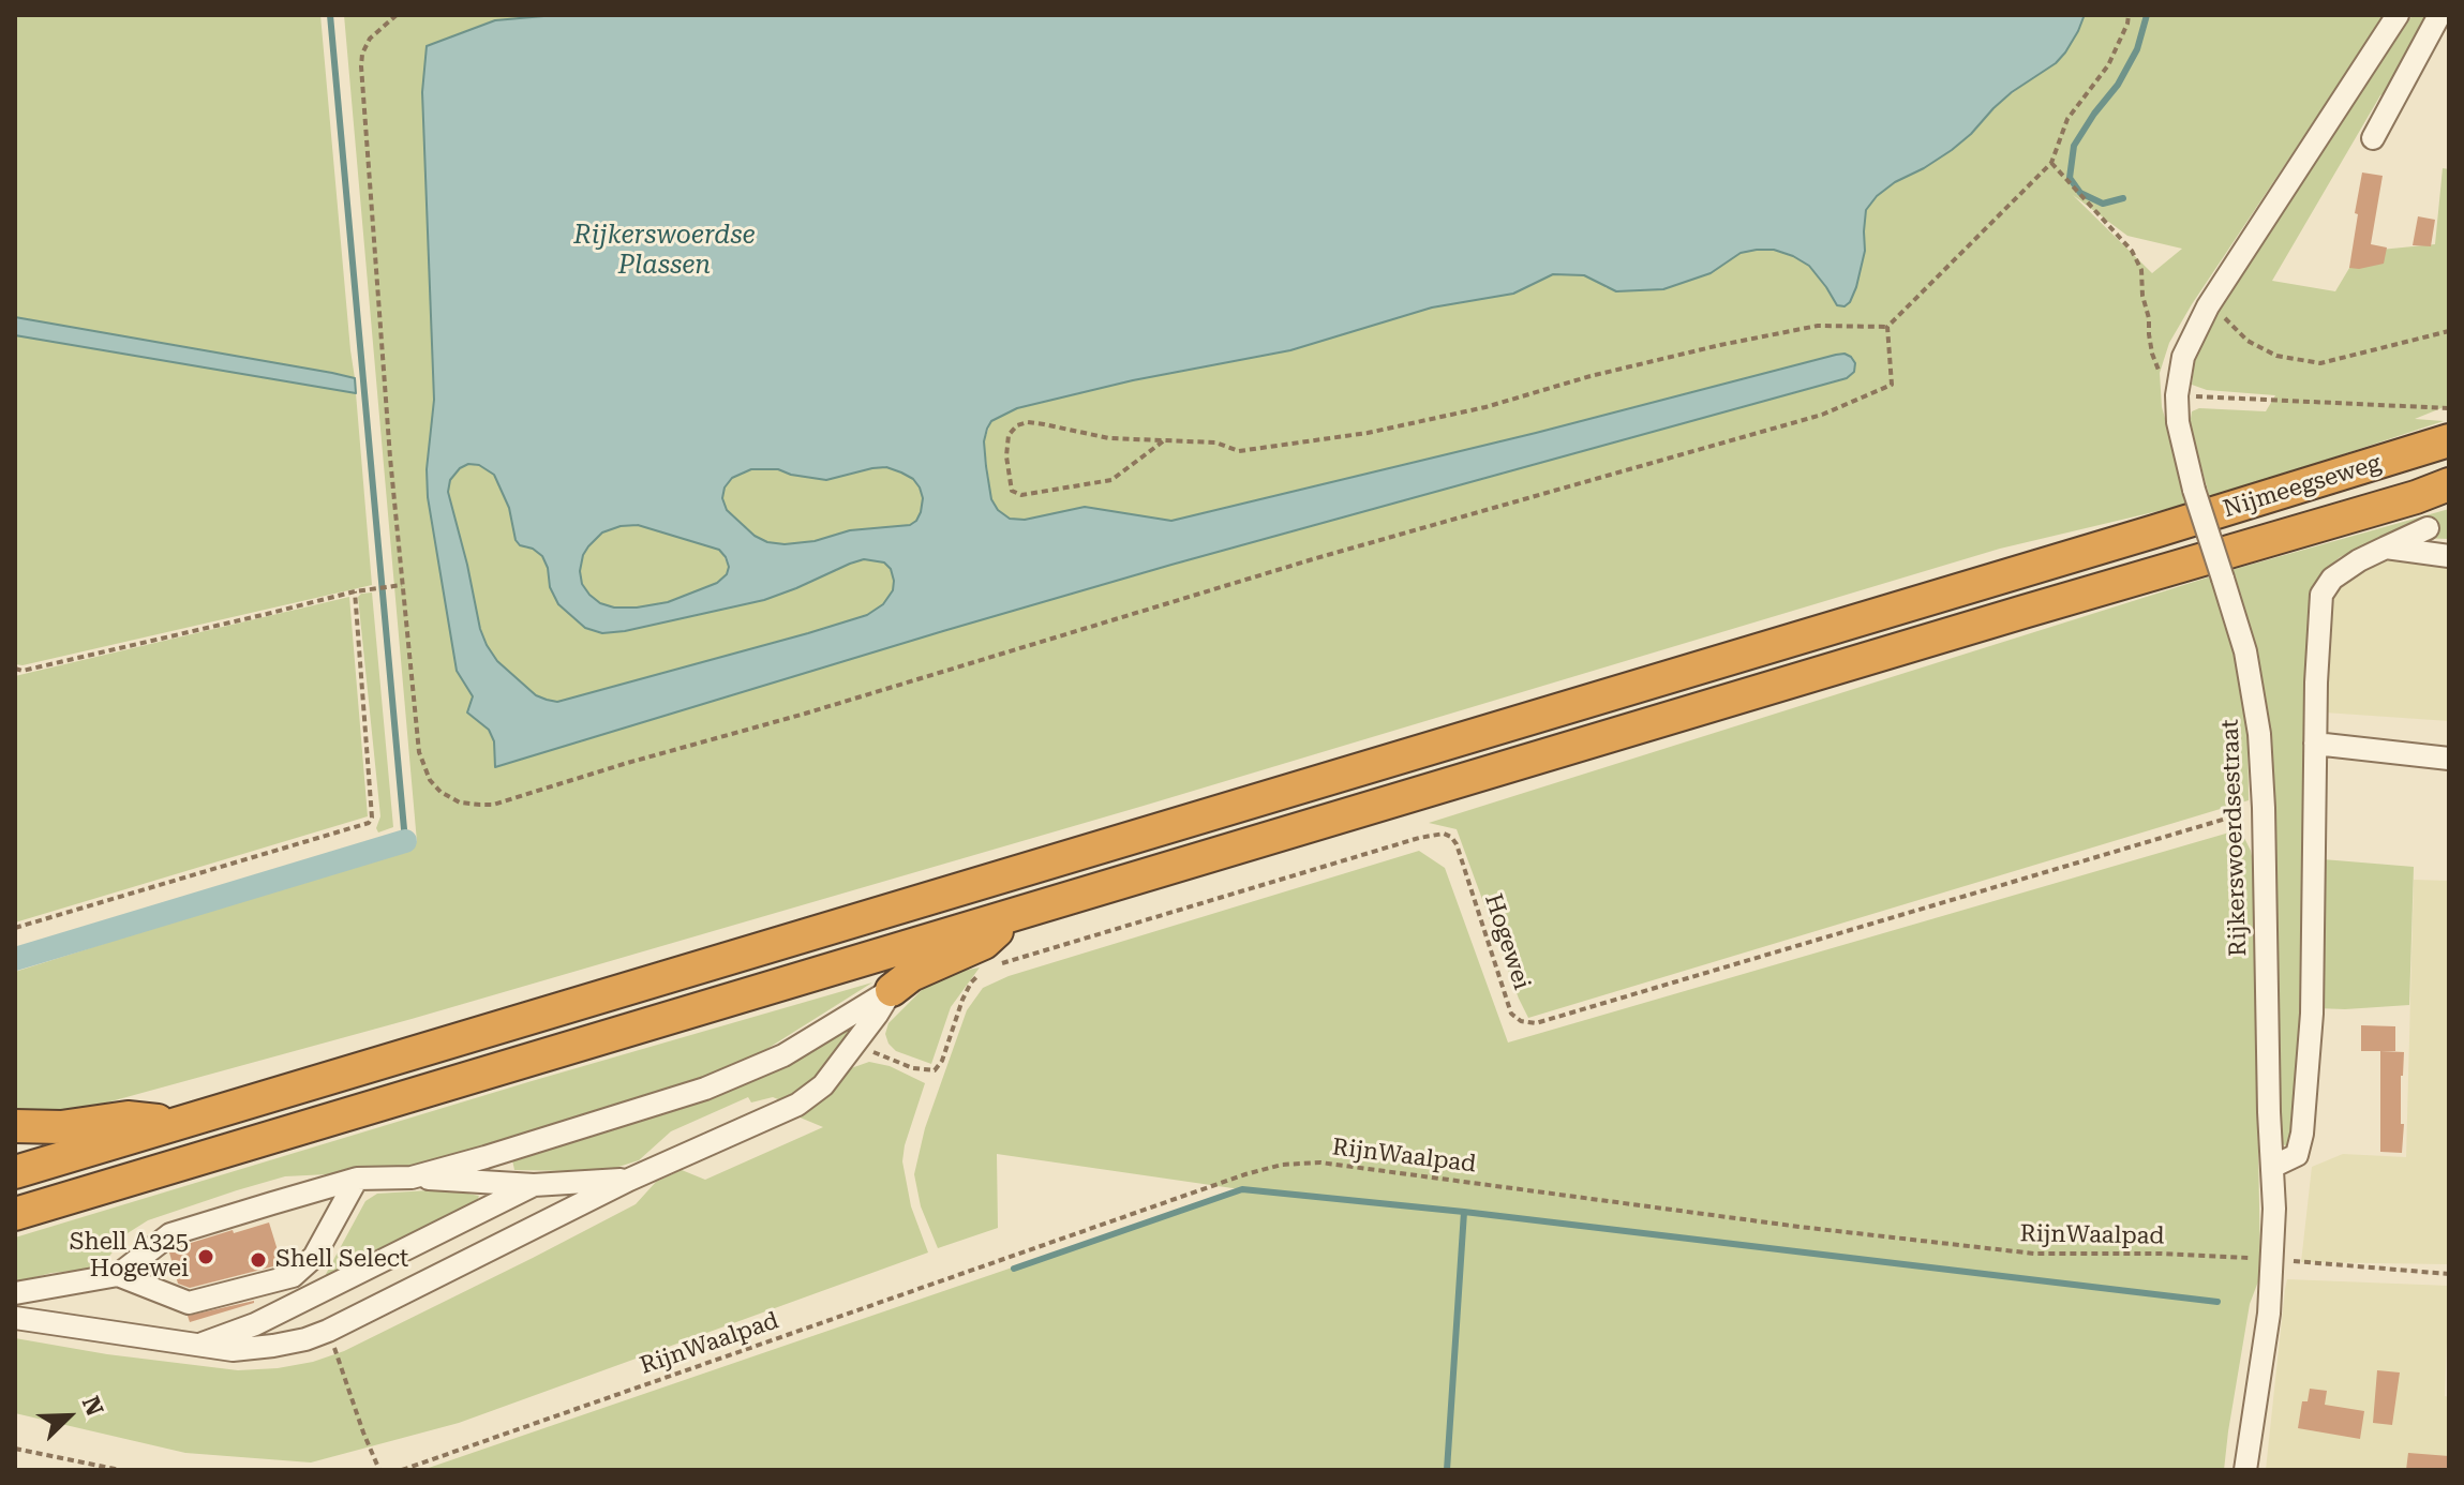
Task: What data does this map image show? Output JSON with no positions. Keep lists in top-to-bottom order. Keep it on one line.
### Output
{"streets":{"highway":["Nijmeegseweg"],"street":["Rijkerswoerdsestraat"],"path":["Hogewei","RijnWaalpad"]},"crossings":[["Rijkerswoerdsestraat","Hogewei"],["Rijkerswoerdsestraat","RijnWaalpad"]],"water":["Rijkerswoerdse Plassen"],"places":["Shell A325 Hogewei","Shell Select"],"north":"top right"}
